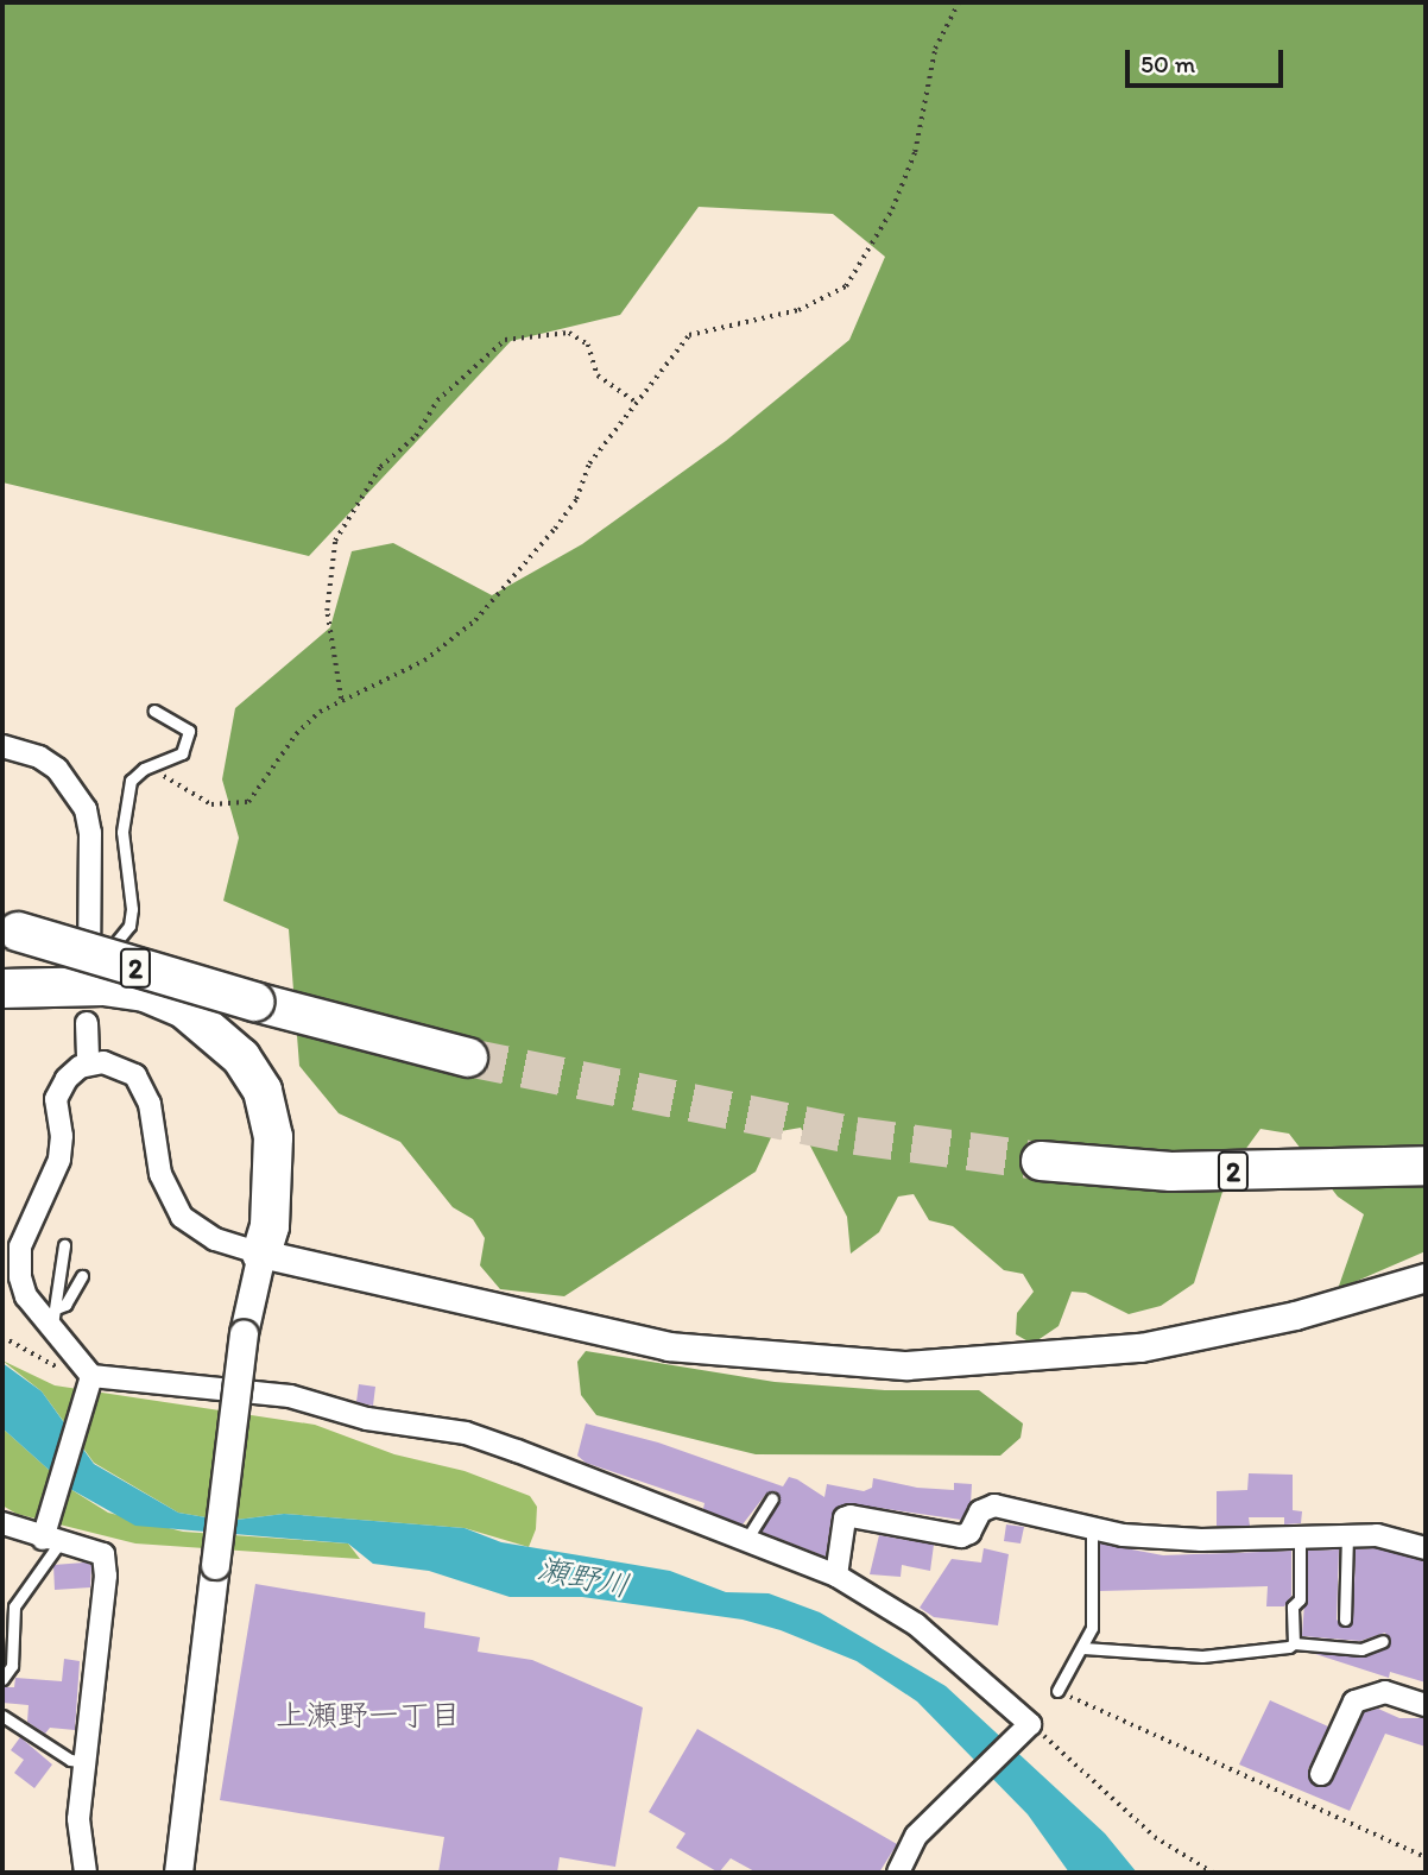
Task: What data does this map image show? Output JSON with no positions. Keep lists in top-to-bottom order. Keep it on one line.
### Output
{"streets":{"highway":["2"]},"districts":["上瀬野一丁目"],"water":["瀬野川"],"scale_bar":"50 m"}
